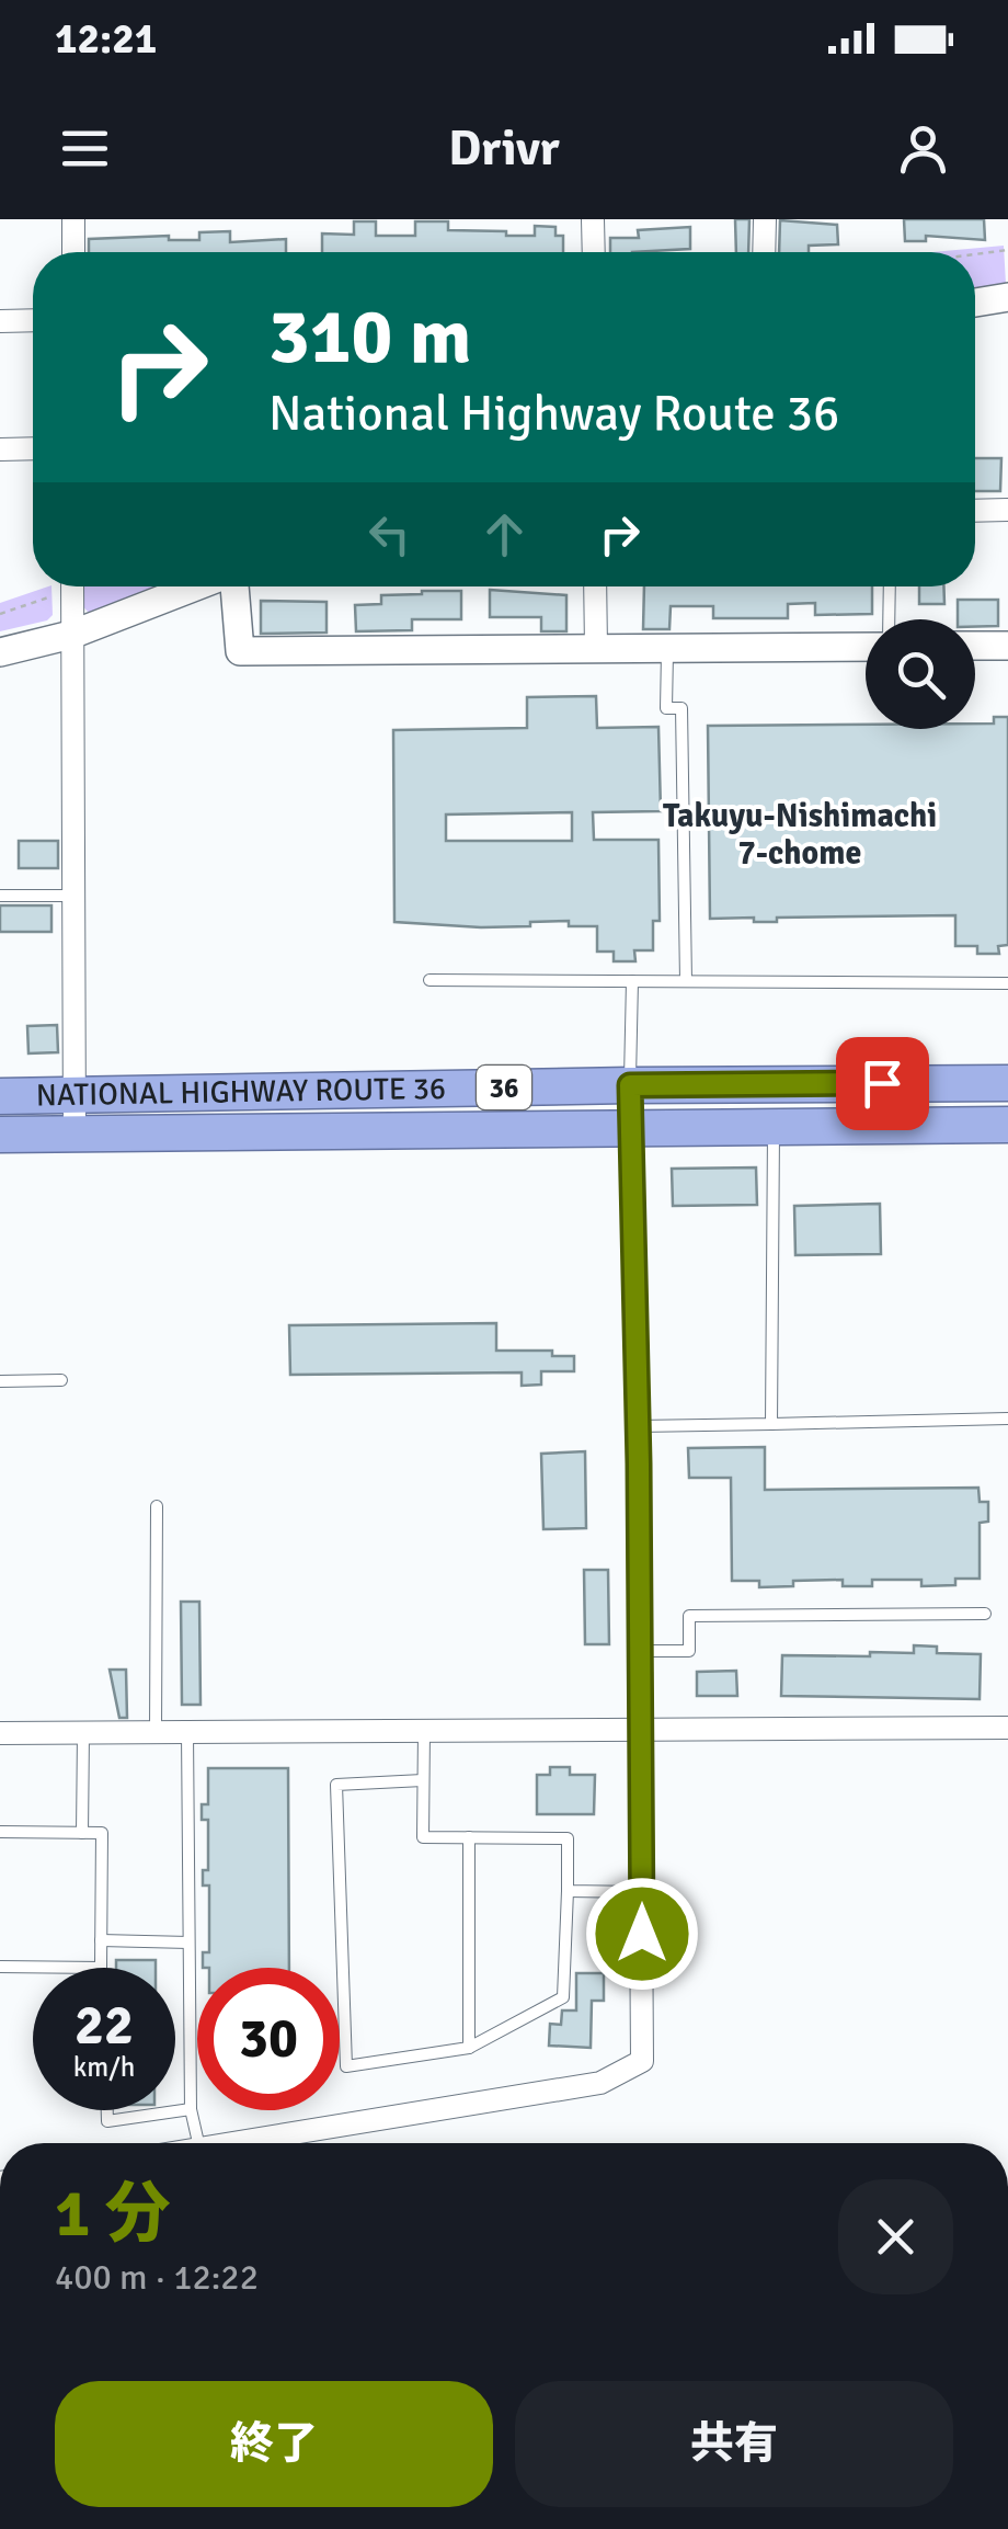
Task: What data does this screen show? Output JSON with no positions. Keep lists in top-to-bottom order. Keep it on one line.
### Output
{"streets":{"highway":["36","NATIONAL HIGHWAY ROUTE 36"]},"districts":["Takuyu-Nishimachi 7-chome"],"page":{"status":"12:21","header":"Drivr","turn":["310 m","National Highway Route 36"],"speed":"22 km/h","limit":"30","heading":["1 分","400 m · 12:22"],"buttons":["終了","共有"]}}
